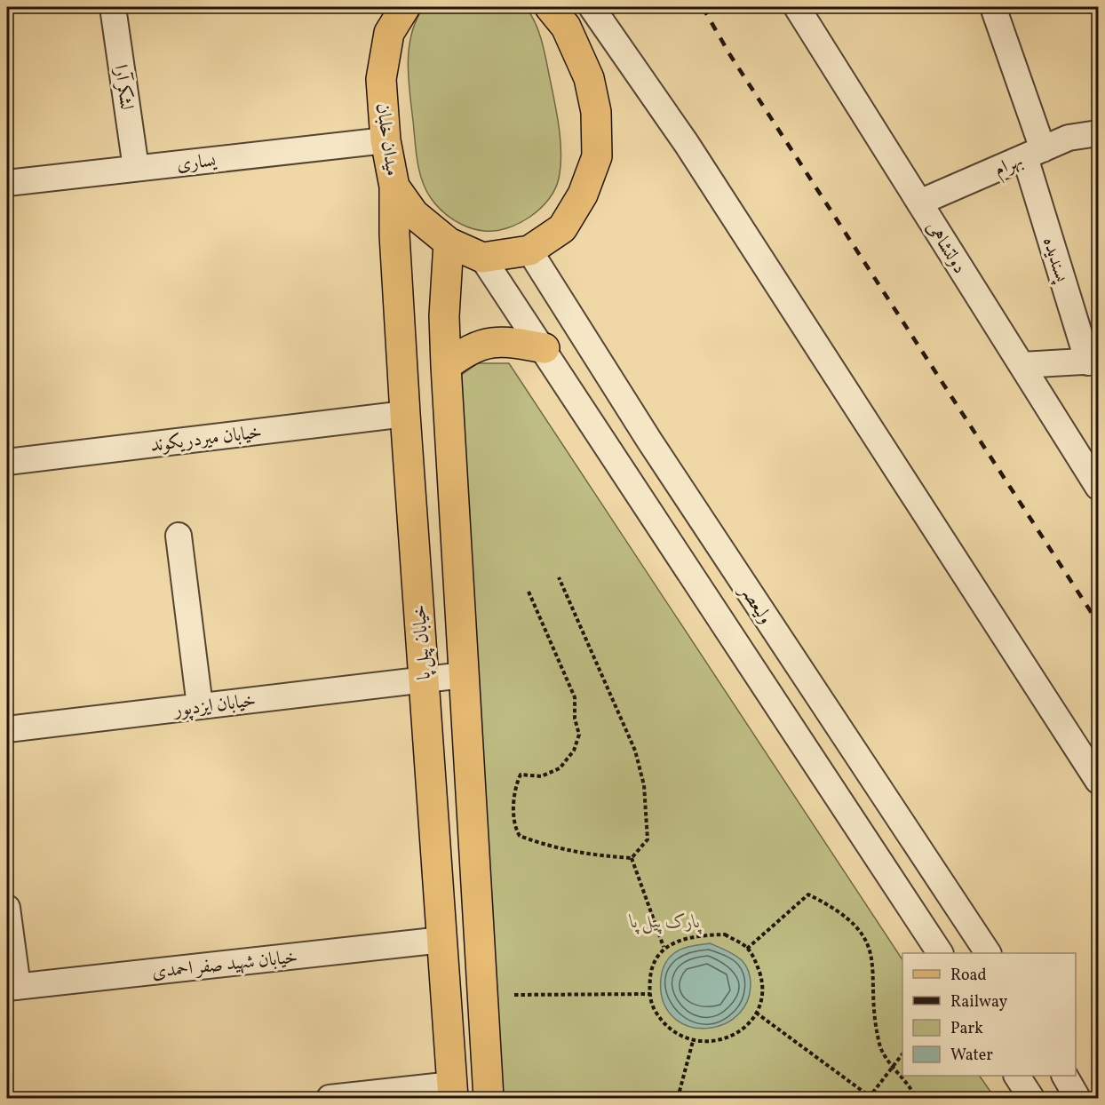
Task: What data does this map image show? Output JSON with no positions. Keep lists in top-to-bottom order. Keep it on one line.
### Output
{"streets":{"main road":["میدان خلبان","خیابان پیل پا"],"street":["لشکر آرا","یساری","بهرام","دولتشاهی","پسندیده","خیابان میردریکوند","ولیعصر","خیابان ایزدپور","خیابان شهید صفر احمدی"]},"crossings":[["لشکر آرا","یساری"],["میدان خلبان","یساری"],["میدان خلبان","ولیعصر"],["میدان خلبان","خیابان پیل پا"],["بهرام","دولتشاهی"],["بهرام","پسندیده"],["خیابان میردریکوند","خیابان پیل پا"],["خیابان پیل پا","خیابان ایزدپور"],["خیابان پیل پا","خیابان شهید صفر احمدی"]],"parks":["پارک پیل پا"],"legend":["Road","Railway","Park","Water"]}
